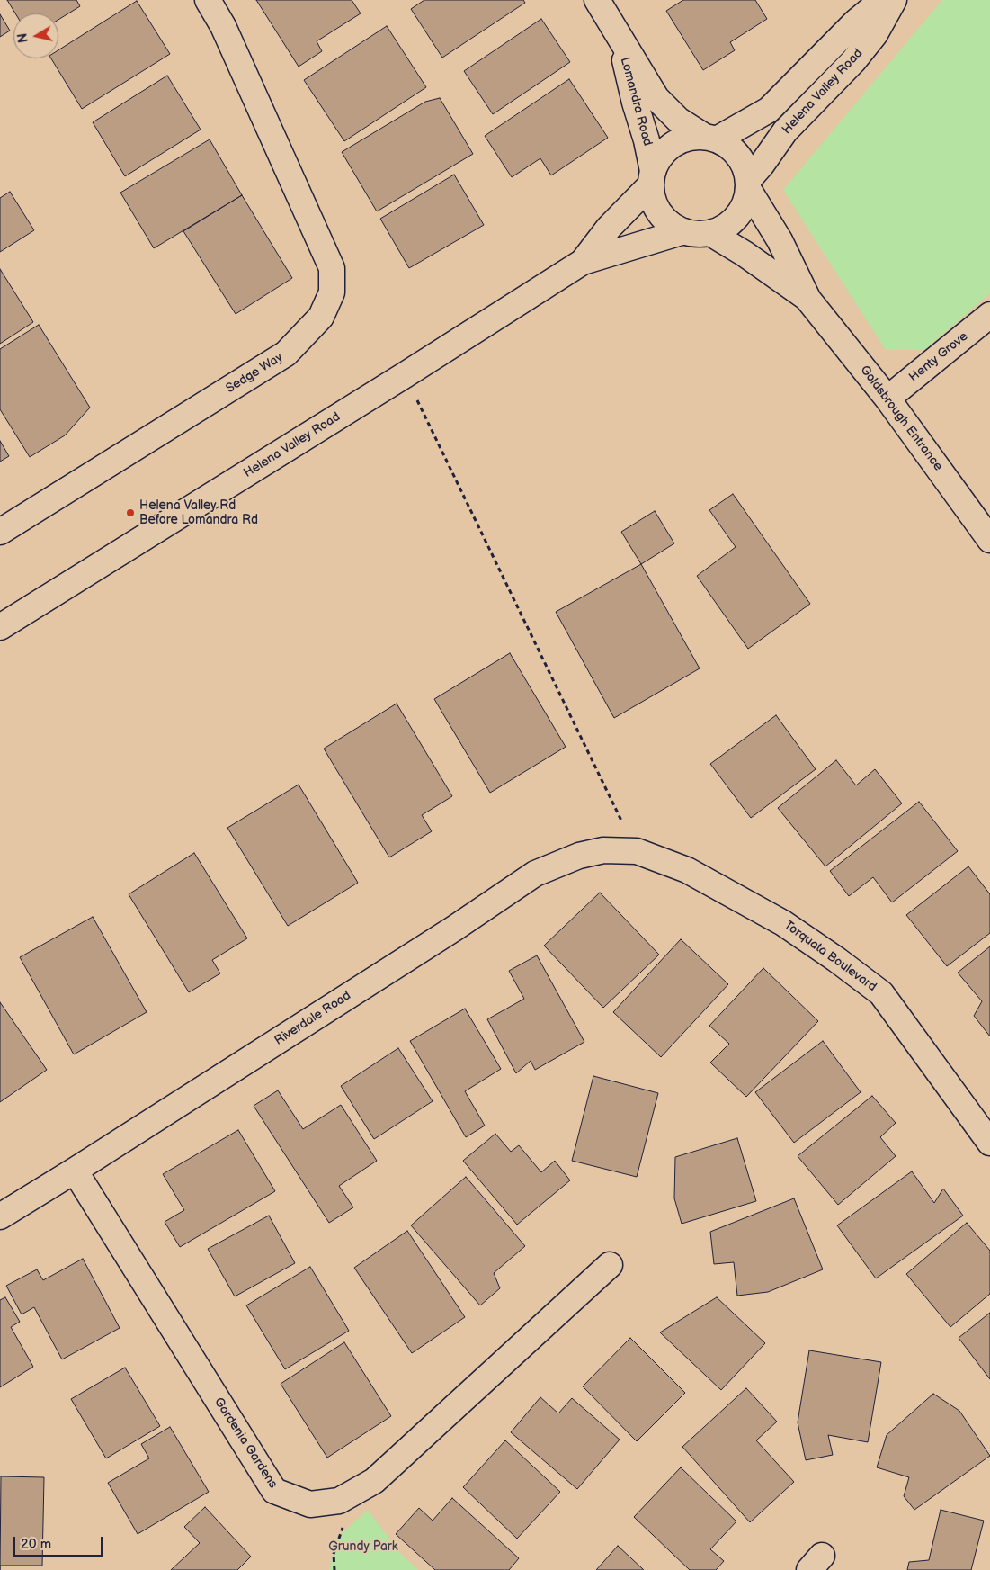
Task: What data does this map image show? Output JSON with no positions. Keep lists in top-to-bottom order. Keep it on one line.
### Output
{"streets":{"street":["Helena Valley Road","Lomandra Road","Henty Grove","Sedge Way","Goldsbrough Entrance","Torquata Boulevard","Riverdale Road","Gardenia Gardens"]},"crossings":[["Helena Valley Road","Lomandra Road"],["Helena Valley Road","Goldsbrough Entrance"],["Lomandra Road","Goldsbrough Entrance"],["Henty Grove","Goldsbrough Entrance"],["Torquata Boulevard","Riverdale Road"],["Riverdale Road","Gardenia Gardens"]],"parks":["Grundy Park"],"places":["Helena Valley Rd Before Lomandra Rd"],"scale_bar":"20 m","north":"left"}
